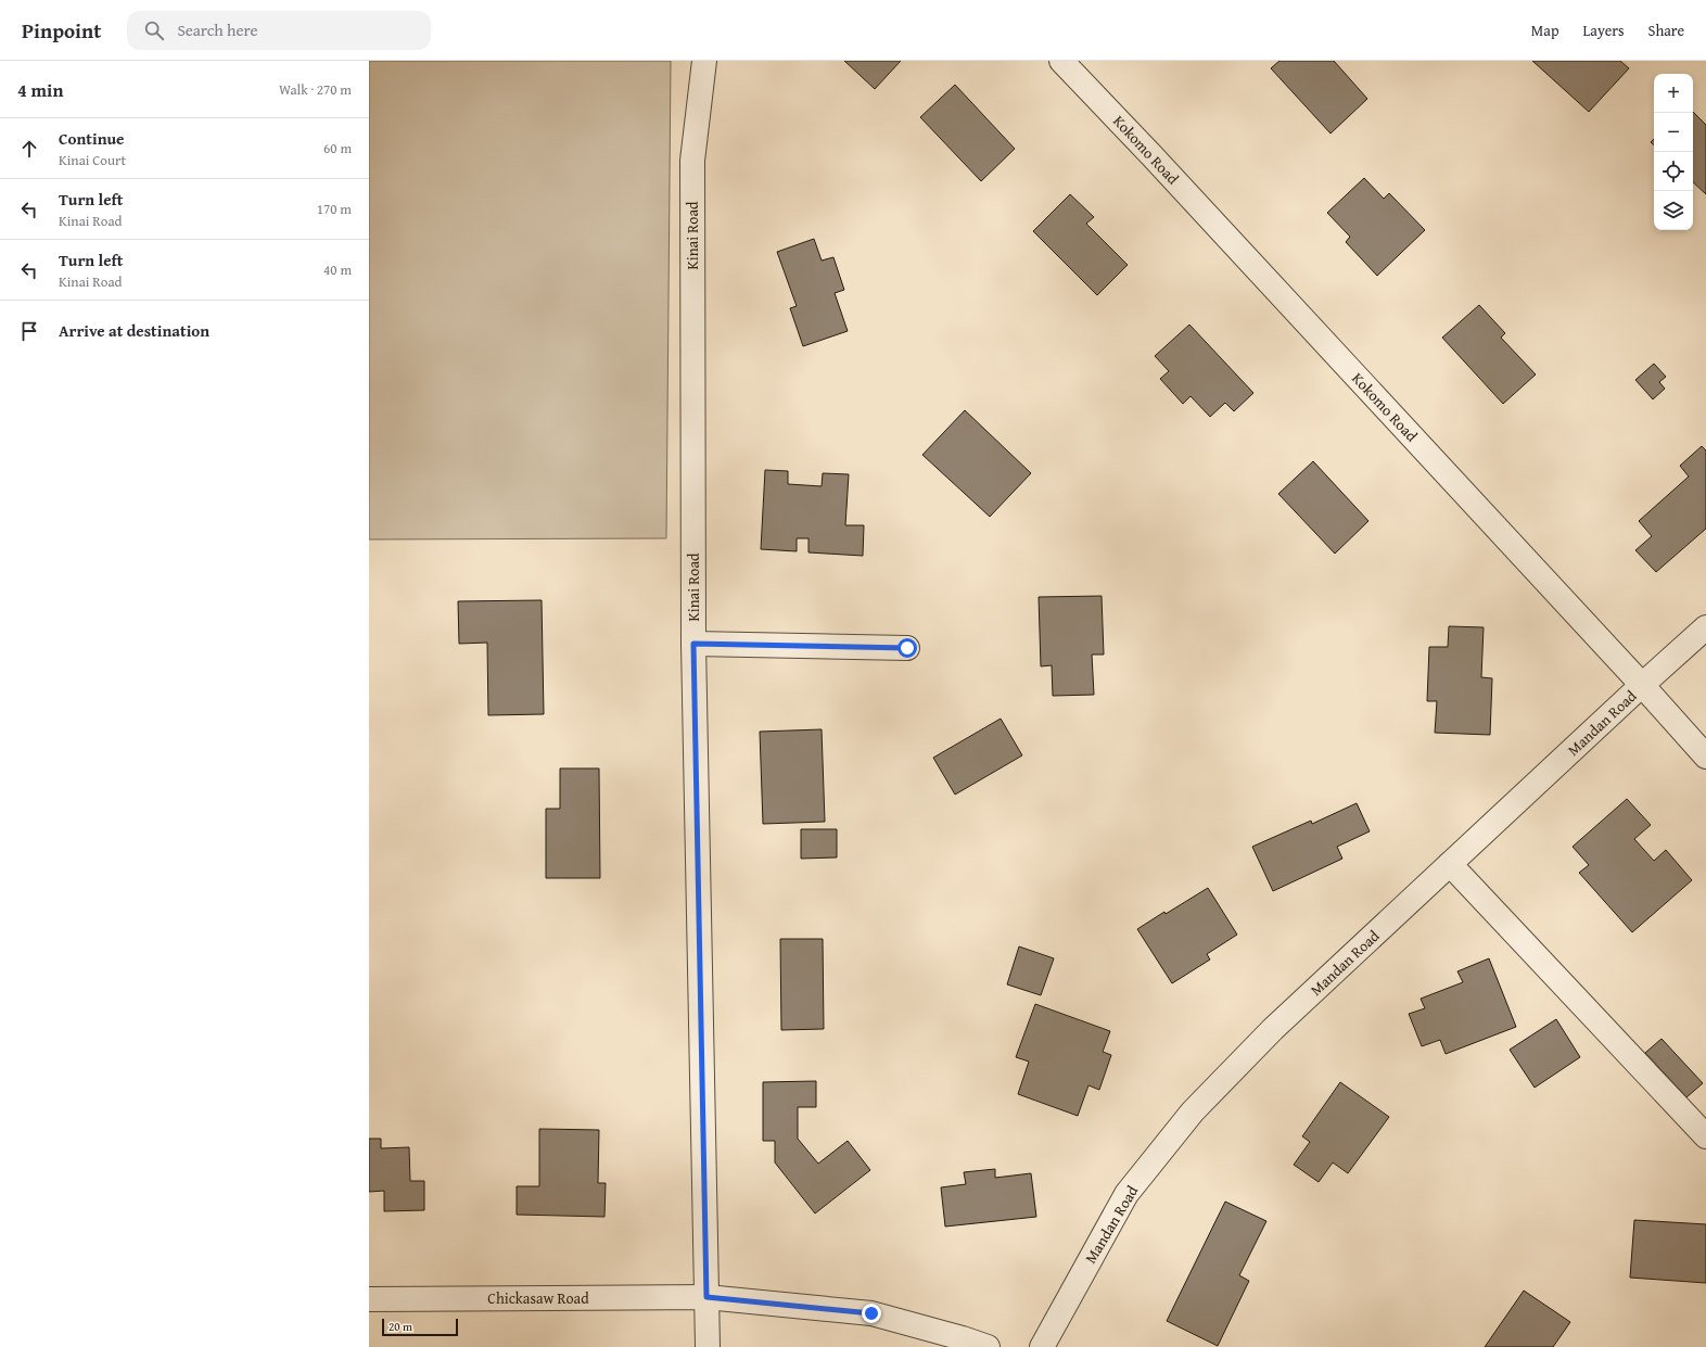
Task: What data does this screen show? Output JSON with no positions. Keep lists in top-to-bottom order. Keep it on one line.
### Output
{"streets":{"street":["Kokomo Road","Kinai Road","Mandan Road","Chickasaw Road"]},"crossings":[["Kokomo Road","Mandan Road"],["Kinai Road","Chickasaw Road"]],"scale_bar":"20 m","page":{"header":"Pinpoint","search":"Search here","nav":["Map","Layers","Share"],"heading":["4 min","Walk · 270 m"],"map_buttons":["+","−"],"list":[["Continue","Kinai Court","60 m"],["Turn left","Kinai Road","170 m"],["Turn left","Kinai Road","40 m"],"Arrive at destination"],"scale":"20 m"}}
